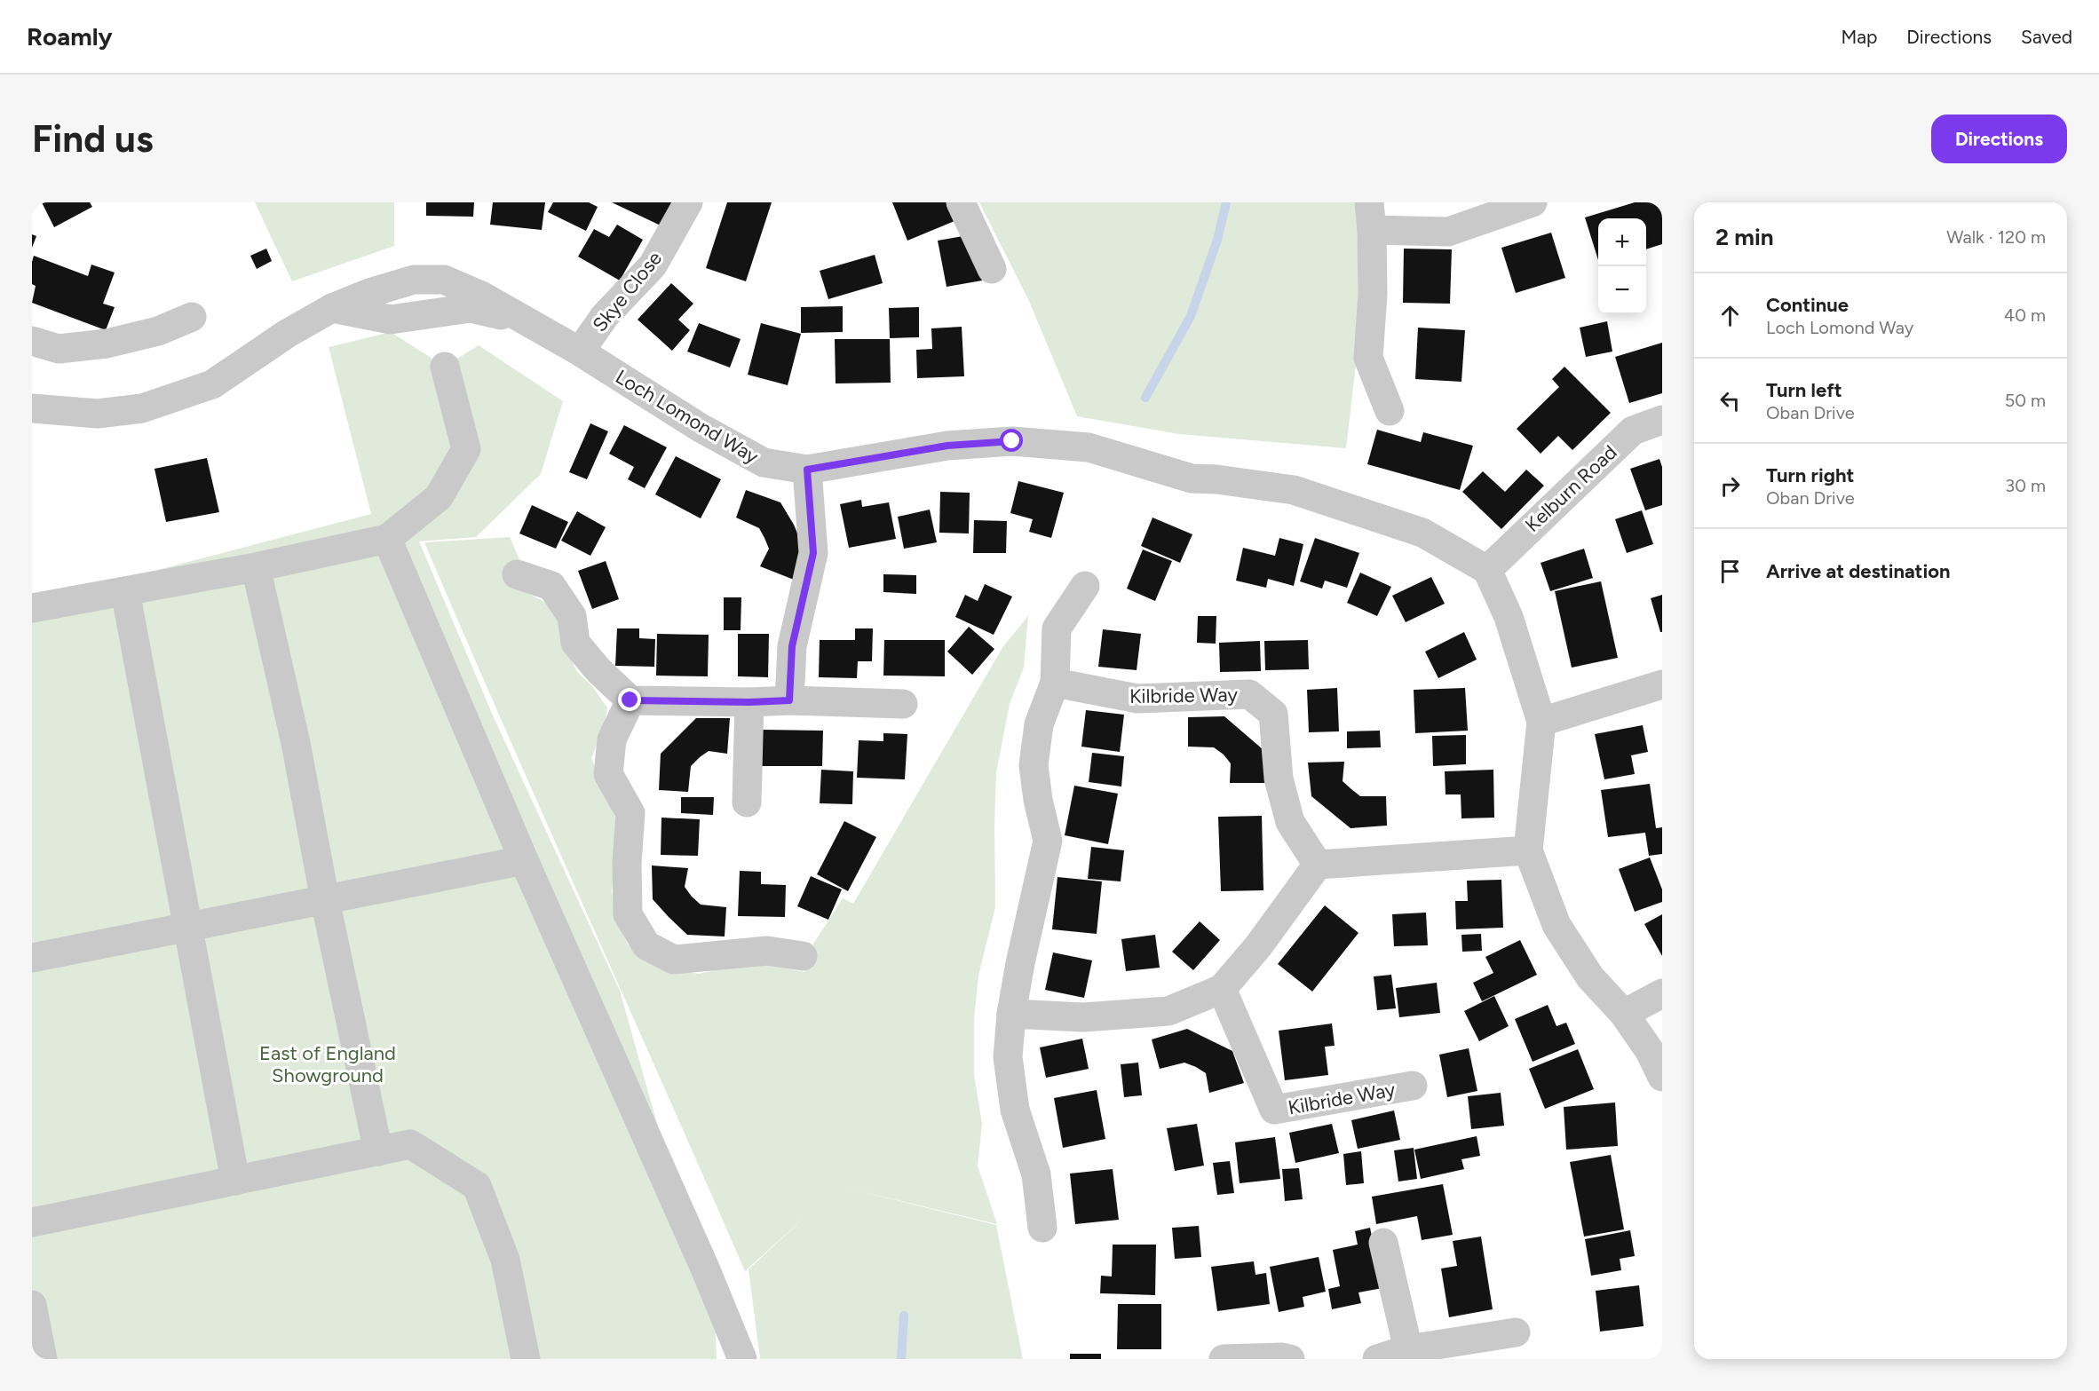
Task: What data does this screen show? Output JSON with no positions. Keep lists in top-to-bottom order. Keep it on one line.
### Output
{"streets":{"street":["Skye Close","Loch Lomond Way","Kelburn Road","Kilbride Way"]},"crossings":[["Skye Close","Loch Lomond Way"],["Loch Lomond Way","Kelburn Road"]],"parks":["East of England Showground"],"page":{"header":"Roamly","nav":["Map","Directions","Saved"],"buttons":"Directions","title":"Find us","heading":["2 min","Walk · 120 m"],"map_buttons":["+","−"],"list":[["Continue","Loch Lomond Way","40 m"],["Turn left","Oban Drive","50 m"],["Turn right","Oban Drive","30 m"],"Arrive at destination"]}}
